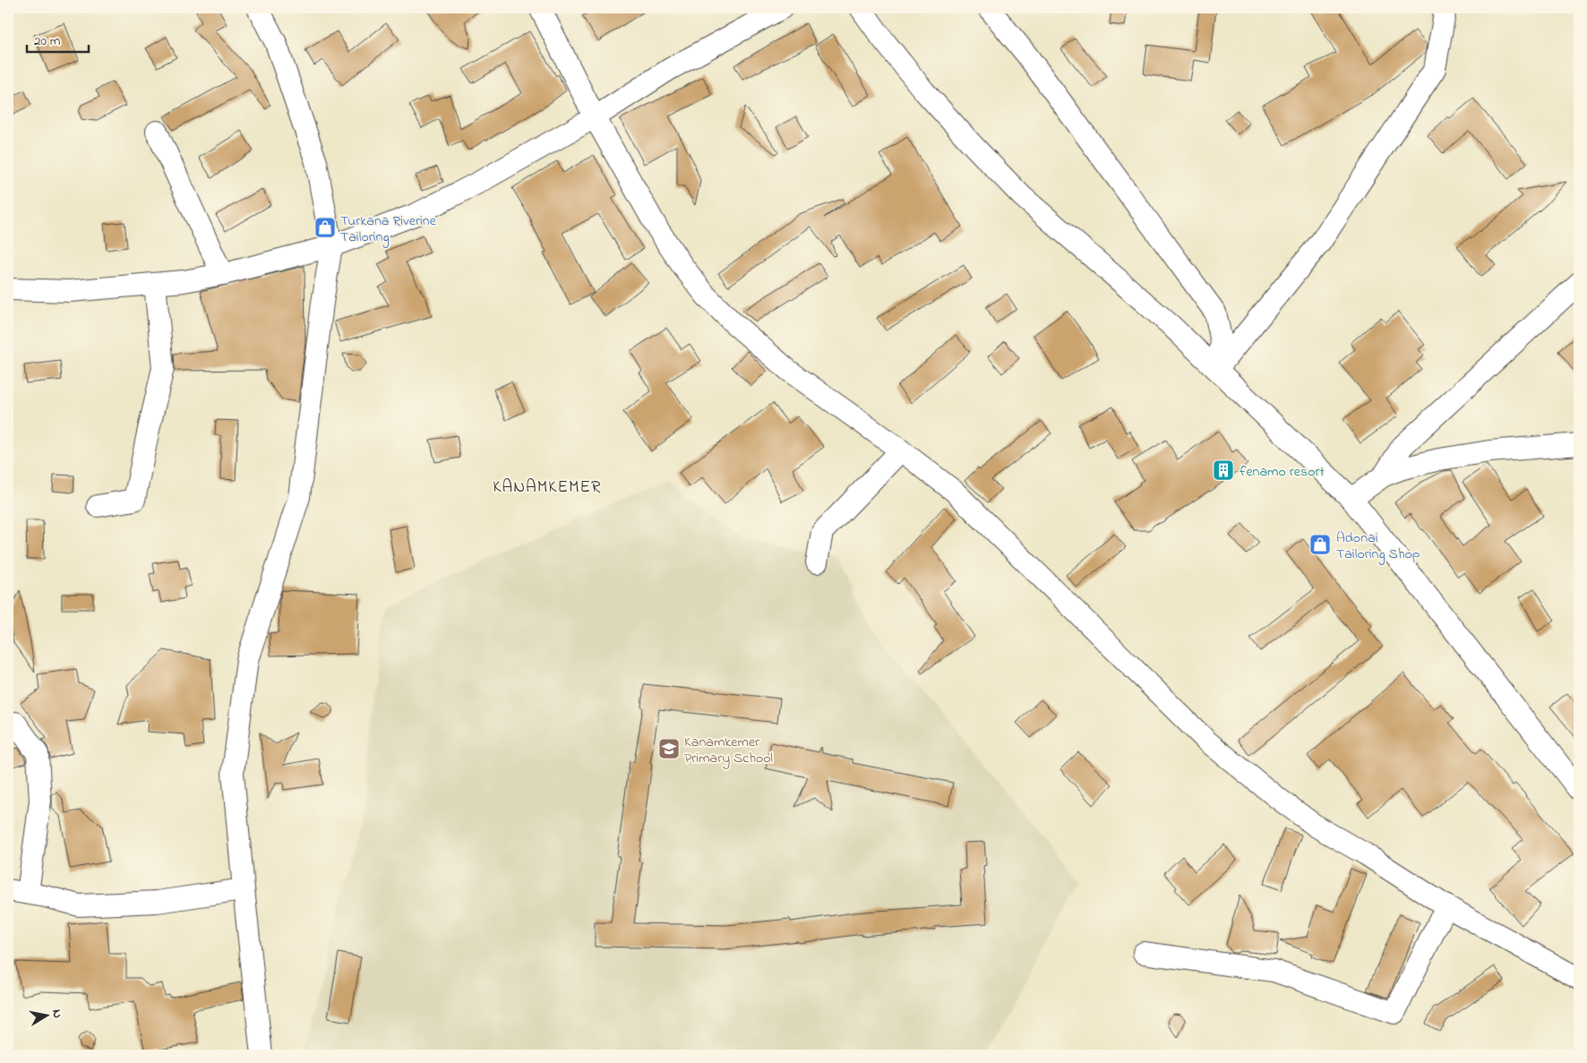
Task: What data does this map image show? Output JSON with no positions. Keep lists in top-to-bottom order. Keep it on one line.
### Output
{"districts":["KANAMKEMER"],"places":{"shop":["Turkana Riverine Tailoring","Adonai Tailoring Shop"],"building":["fenamo resort"],"school or university":["Kanamkemer Primary School"]},"scale_bar":"20 m","north":"right"}
